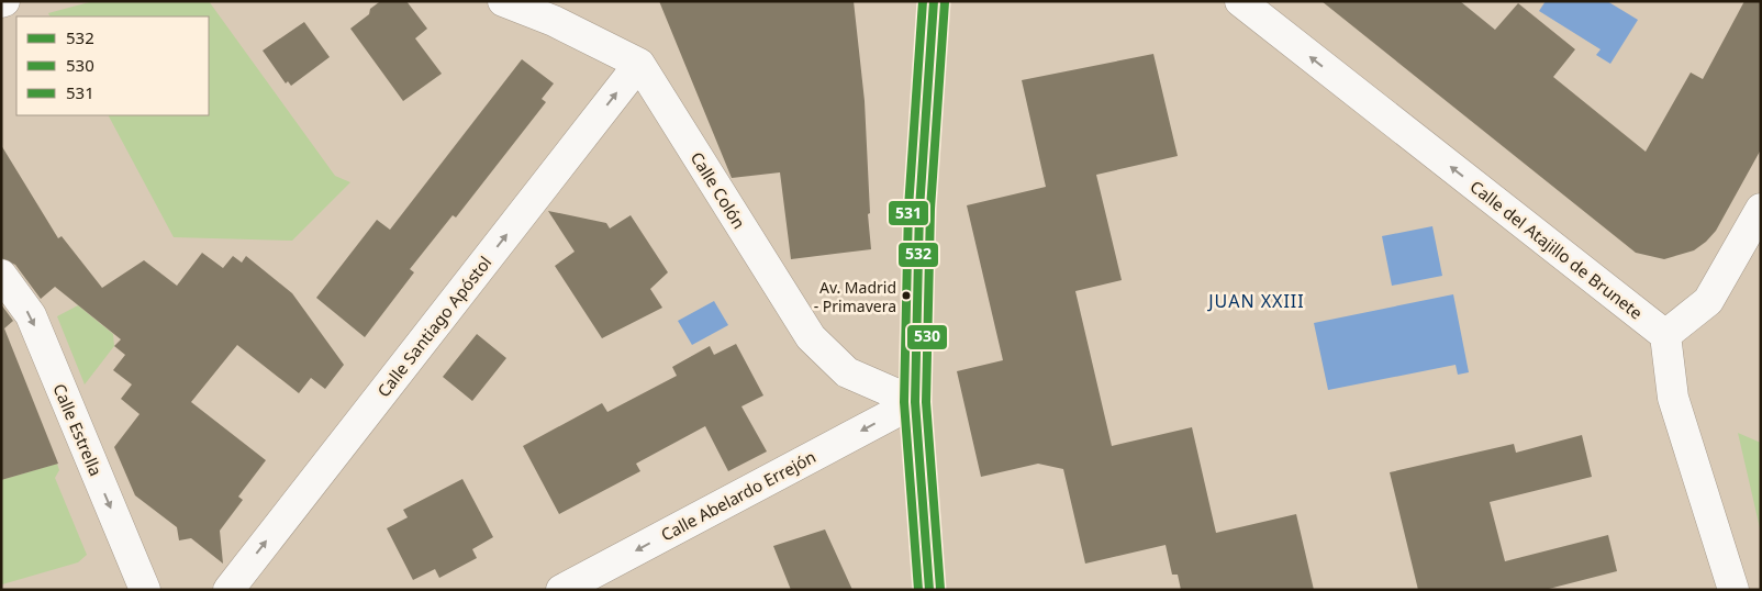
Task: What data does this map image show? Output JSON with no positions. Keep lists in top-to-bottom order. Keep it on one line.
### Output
{"streets":{"street":["Calle Colón","Calle del Atajillo de Brunete","Calle Santiago Apóstol","Calle Estrella","Calle Abelardo Errejón"]},"crossings":[["Calle Colón","Calle Santiago Apóstol"],["Calle Colón","Calle Abelardo Errejón"]],"one_way":["Calle del Atajillo de Brunete","Calle Santiago Apóstol","Calle Estrella","Calle Abelardo Errejón"],"districts":["JUAN XXIII"],"places":["Av. Madrid - Primavera"],"lines":["transit line 532","transit line 531","transit line 530"],"legend":["532","530","531"]}
